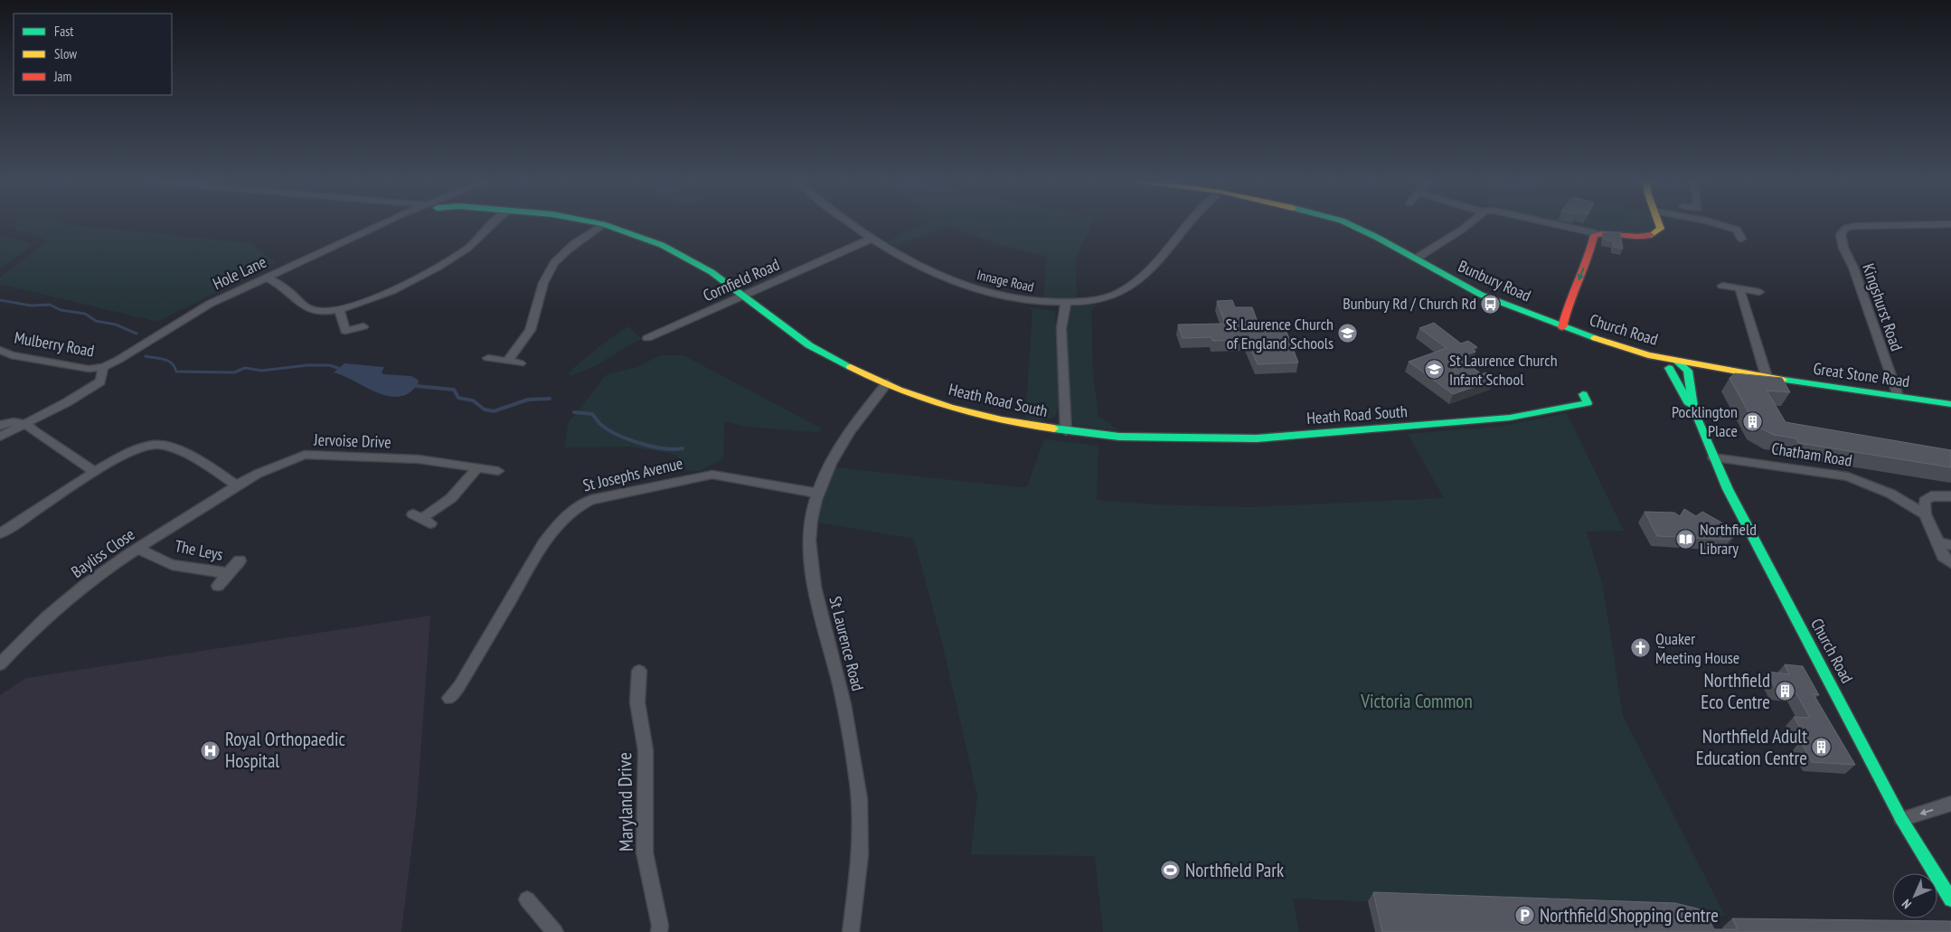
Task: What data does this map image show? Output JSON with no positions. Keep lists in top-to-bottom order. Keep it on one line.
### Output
{"streets":{"street":["Hole Lane","Cornfield Road","Innage Road","Bunbury Road","Kingshurst Road","Church Road","Mulberry Road","Great Stone Road","Heath Road South","Jervoise Drive","Chatham Road","St Josephs Avenue","The Leys","Bayliss Close","St Laurence Road","Maryland Drive"]},"crossings":[["Hole Lane","Mulberry Road"],["Cornfield Road","Innage Road"],["Cornfield Road","Heath Road South"],["Bunbury Road","Church Road"],["Kingshurst Road","Great Stone Road"],["Church Road","Great Stone Road"],["Church Road","Chatham Road"],["Heath Road South","St Laurence Road"],["Jervoise Drive","Bayliss Close"],["St Josephs Avenue","St Laurence Road"],["The Leys","Bayliss Close"]],"parks":["Victoria Common"],"places":{"bus stop":["Bunbury Rd / Church Rd"],"school or university":["St Laurence Church of England Schools","St Laurence Church Infant School"],"building":["Pocklington Place","Northfield Eco Centre","Northfield Adult Education Centre"],"library":["Northfield Library"],"church":["Quaker Meeting House"],"hospital":["Royal Orthopaedic Hospital"],"sports":["Northfield Park"],"parking":["Northfield Shopping Centre"]},"legend":["Fast","Slow","Jam"],"north":"bottom left"}
